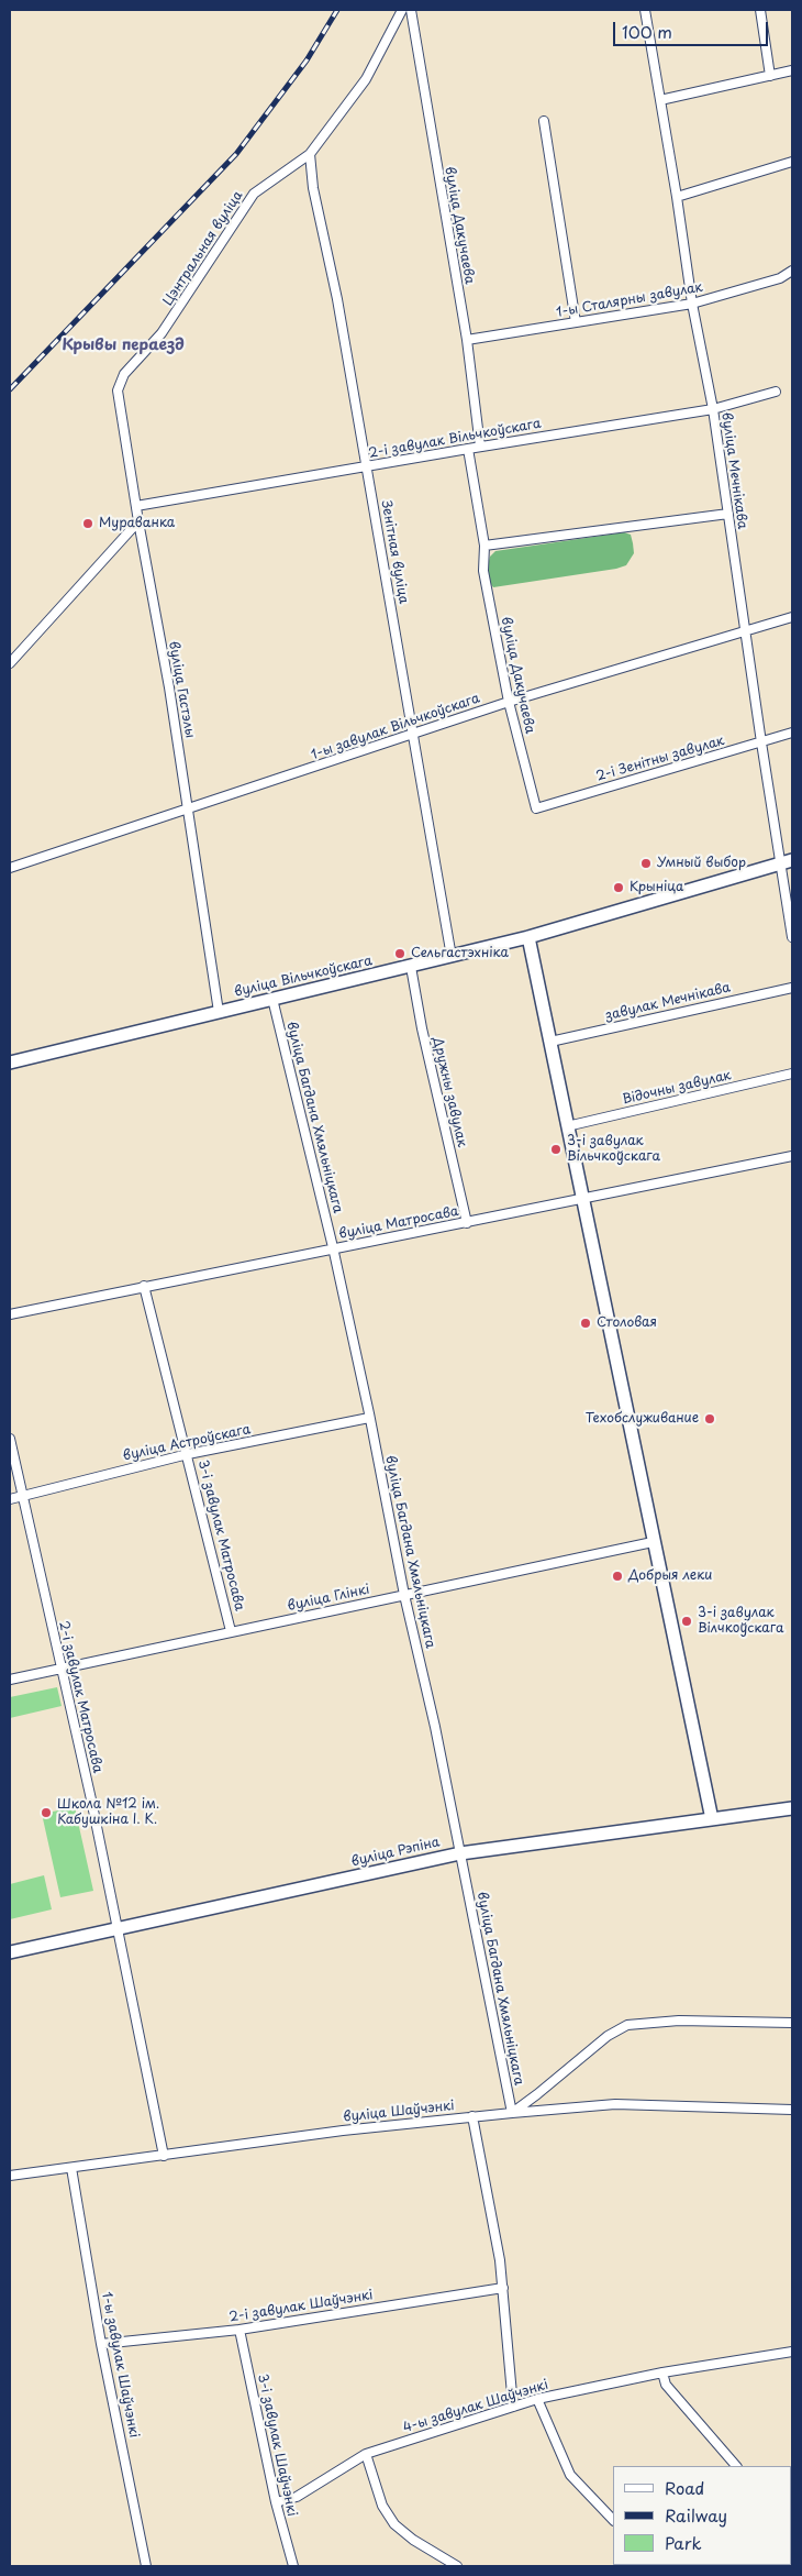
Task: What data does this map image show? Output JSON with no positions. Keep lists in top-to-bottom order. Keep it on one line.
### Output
{"streets":{"street":["вуліца Дакучаева","Цэнтральная вуліца","1-ы Сталярны завулак","2-і завулак Вільчкоўскага","вуліца Мечнікава","Зенітная вуліца","вуліца Гастэлы","1-ы завулак Вільчкоўскага","2-і Зенітны завулак","вуліца Вільчкоўскага","завулак Мечнікава","Відочны завулак","Дружны завулак","вуліца Багдана Хмяльніцкага","вуліца Матросава","вуліца Астроўскага","3-і завулак Матросава","вуліца Глінкі","2-і завулак Матросава","вуліца Рэпіна","вуліца Шаўчэнкі","2-і завулак Шаўчэнкі","1-ы завулак Шаўчэнкі","4-ы завулак Шаўчэнкі","3-і завулак Шаўчэнкі"]},"crossings":[["вуліца Дакучаева","1-ы Сталярны завулак"],["вуліца Дакучаева","2-і завулак Вільчкоўскага"],["вуліца Дакучаева","1-ы завулак Вільчкоўскага"],["вуліца Дакучаева","2-і Зенітны завулак"],["Цэнтральная вуліца","Зенітная вуліца"],["Цэнтральная вуліца","вуліца Гастэлы"],["1-ы Сталярны завулак","вуліца Мечнікава"],["2-і завулак Вільчкоўскага","вуліца Мечнікава"],["2-і завулак Вільчкоўскага","Зенітная вуліца"],["2-і завулак Вільчкоўскага","вуліца Гастэлы"],["вуліца Мечнікава","1-ы завулак Вільчкоўскага"],["вуліца Мечнікава","2-і Зенітны завулак"],["вуліца Мечнікава","вуліца Вільчкоўскага"],["Зенітная вуліца","1-ы завулак Вільчкоўскага"],["Зенітная вуліца","вуліца Вільчкоўскага"],["вуліца Гастэлы","1-ы завулак Вільчкоўскага"],["вуліца Гастэлы","вуліца Вільчкоўскага"],["вуліца Вільчкоўскага","Дружны завулак"],["вуліца Вільчкоўскага","вуліца Багдана Хмяльніцкага"],["Дружны завулак","вуліца Матросава"],["вуліца Багдана Хмяльніцкага","вуліца Матросава"],["вуліца Багдана Хмяльніцкага","вуліца Астроўскага"],["вуліца Багдана Хмяльніцкага","вуліца Глінкі"],["вуліца Багдана Хмяльніцкага","вуліца Рэпіна"],["вуліца Багдана Хмяльніцкага","вуліца Шаўчэнкі"],["вуліца Матросава","3-і завулак Матросава"],["вуліца Астроўскага","3-і завулак Матросава"],["вуліца Астроўскага","2-і завулак Матросава"],["3-і завулак Матросава","вуліца Глінкі"],["вуліца Глінкі","2-і завулак Матросава"],["2-і завулак Матросава","вуліца Рэпіна"],["2-і завулак Матросава","вуліца Шаўчэнкі"],["вуліца Шаўчэнкі","1-ы завулак Шаўчэнкі"],["2-і завулак Шаўчэнкі","1-ы завулак Шаўчэнкі"],["2-і завулак Шаўчэнкі","3-і завулак Шаўчэнкі"],["4-ы завулак Шаўчэнкі","3-і завулак Шаўчэнкі"]],"districts":["Крывы пераезд"],"places":["Мураванка","Умный выбор","Крыніца","Сельгастэхніка","3-і завулак Вільчкоўскага","Столовая","Техобслуживание","Добрыя леки","3-і завулак Вілчкоўскага","Школа №12 ім. Кабушкіна І. К."],"legend":["Road","Railway","Park"],"scale_bar":"100 m"}
